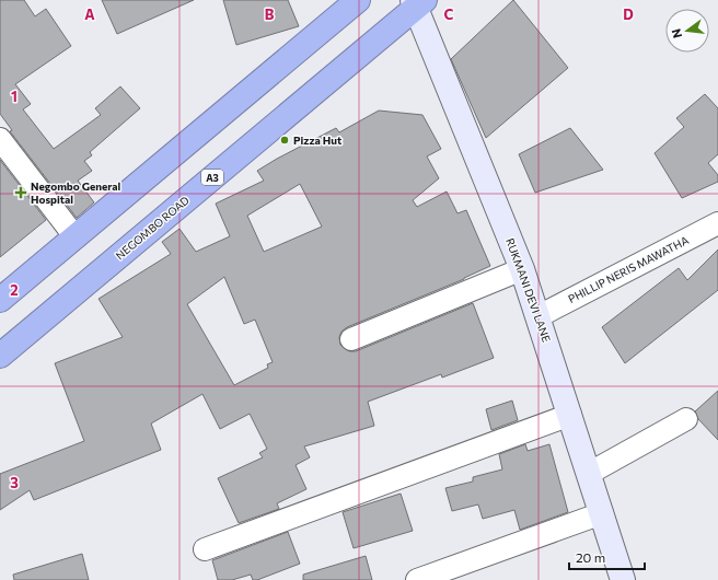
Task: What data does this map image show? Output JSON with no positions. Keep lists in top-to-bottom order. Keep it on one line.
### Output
{"streets":{"highway":["A3","NEGOMBO ROAD"],"street":["PHILLIP NERIS MAWATHA","RUKMANI DEVI LANE"]},"crossings":[["NEGOMBO ROAD","RUKMANI DEVI LANE"],["PHILLIP NERIS MAWATHA","RUKMANI DEVI LANE"]],"places":{"other":["Pizza Hut"],"health":["Negombo General Hospital"]},"scale_bar":"20 m","north":"left","grid":{"columns":["A","B","C","D"],"rows":["1","2","3"]}}
